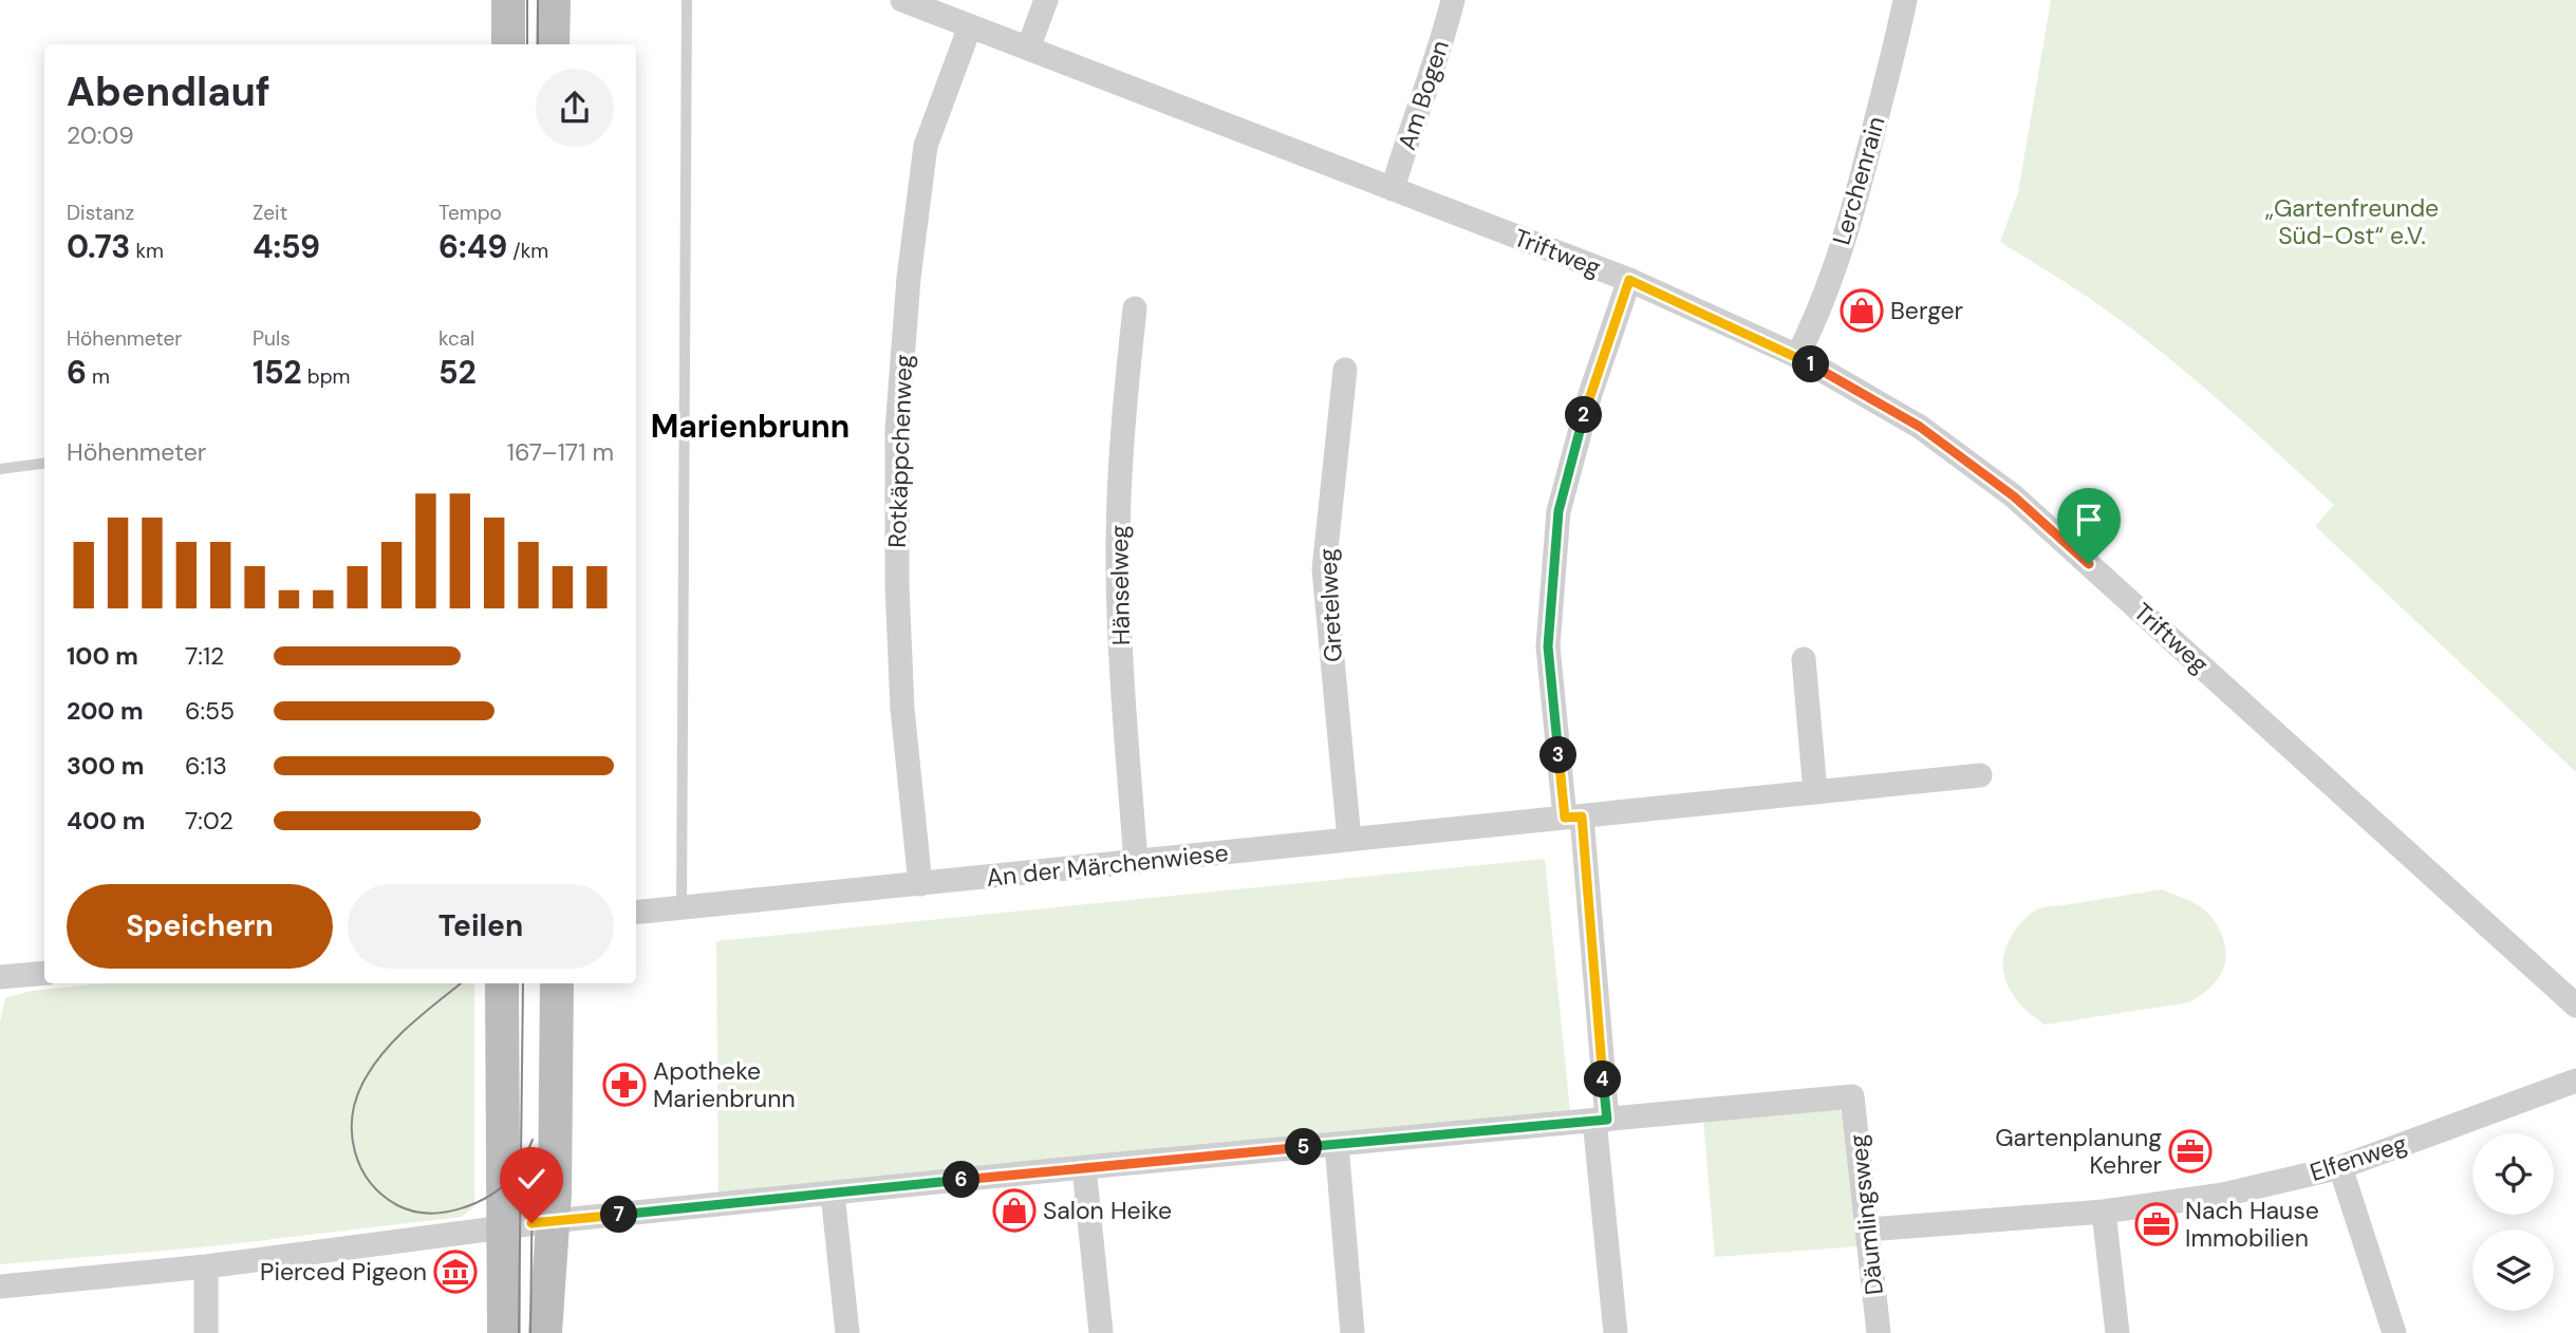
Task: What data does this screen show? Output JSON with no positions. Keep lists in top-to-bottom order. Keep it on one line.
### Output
{"streets":{"street":["Am Bogen","Lerchenrain","Triftweg","Rotkäppchenweg","Hänselweg","Gretelweg","An der Märchenwiese","Elfenweg","Däumlingsweg"]},"crossings":[["Am Bogen","Triftweg"],["Lerchenrain","Triftweg"],["Triftweg","Rotkäppchenweg"],["Rotkäppchenweg","An der Märchenwiese"],["Hänselweg","An der Märchenwiese"],["Gretelweg","An der Märchenwiese"],["Elfenweg","Däumlingsweg"]],"districts":["Marienbrunn"],"parks":["„Gartenfreunde Süd-Ost“ e.V."],"places":{"shop":["Berger","Salon Heike"],"pharmacy":["Apotheke Marienbrunn"],"office":["Gartenplanung Kehrer","Nach Hause Immobilien"],"museum":["Pierced Pigeon"]},"page":{"heading":["Abendlauf","20:09"],"stats":[["Distanz","0.73 km"],["Zeit","4:59"],["Tempo","6:49 /km"],["Höhenmeter","6 m"],["Puls","152 bpm"],["kcal","52"]],"pins":["1","2","3","4","5","6","7"],"chart":["Höhenmeter","167–171 m"],"list":[{"name":"100 m","note":"7:12"},{"name":"200 m","note":"6:55"},{"name":"300 m","note":"6:13"},{"name":"400 m","note":"7:02"}],"buttons":["Speichern","Teilen"]}}
